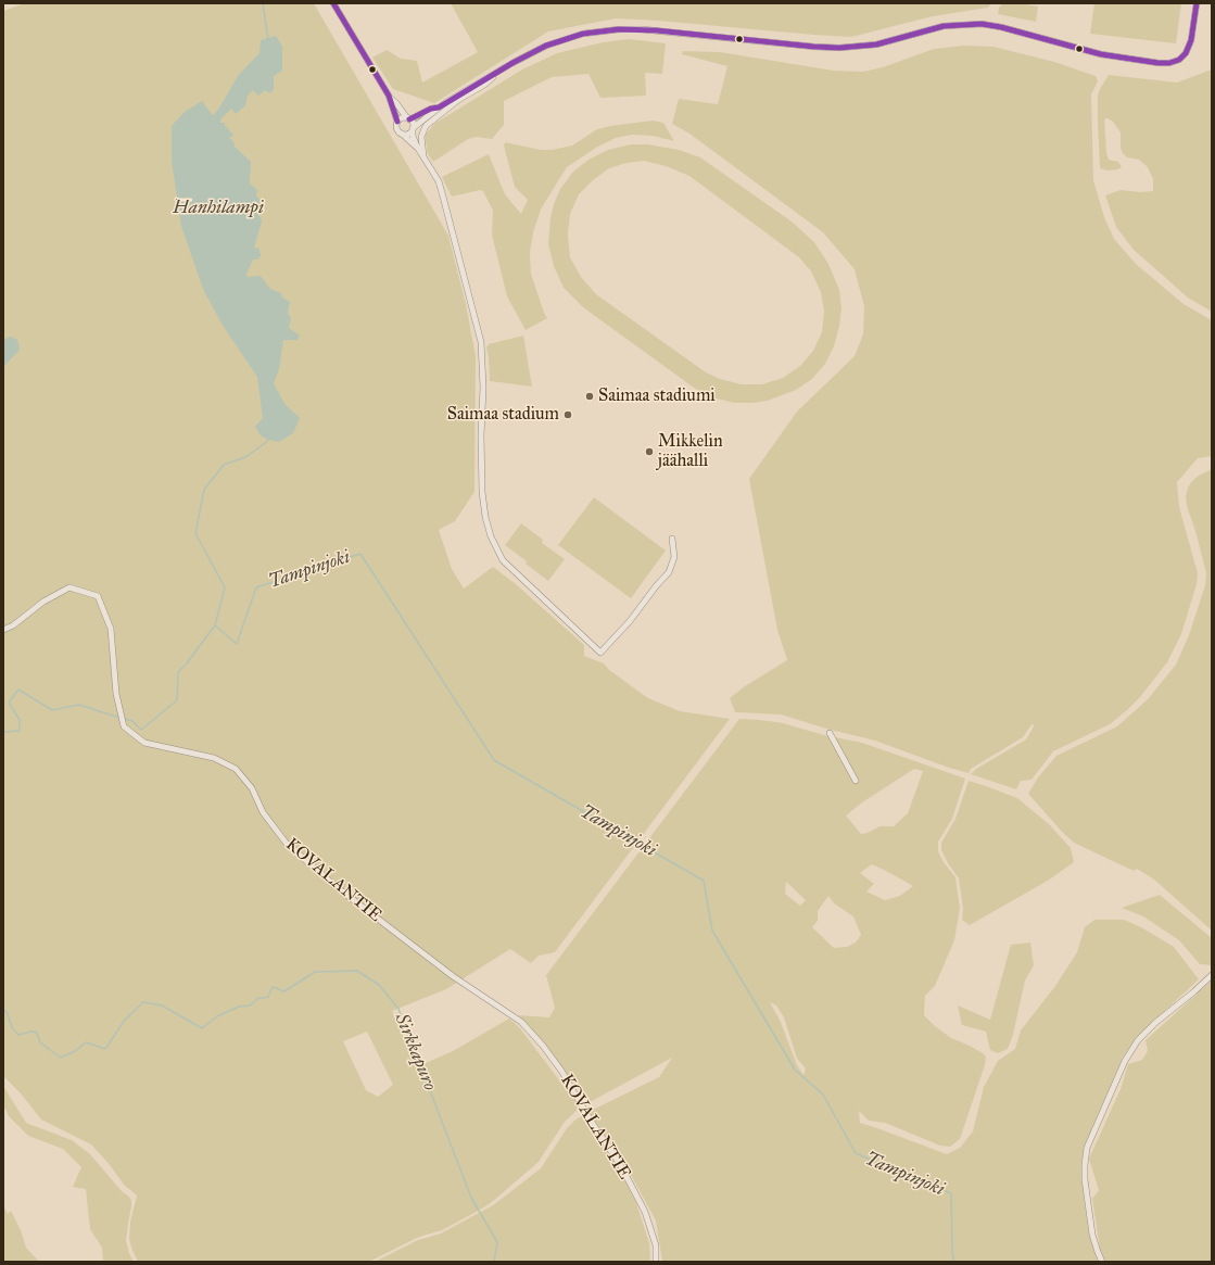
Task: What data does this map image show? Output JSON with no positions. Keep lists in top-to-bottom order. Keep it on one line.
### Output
{"streets":{"street":["KOVALANTIE"]},"water":["Hanhilampi","Tampinjoki","Sirkkapuro"],"places":["Saimaa stadiumi","Saimaa stadium","Mikkelin jäähalli"]}
